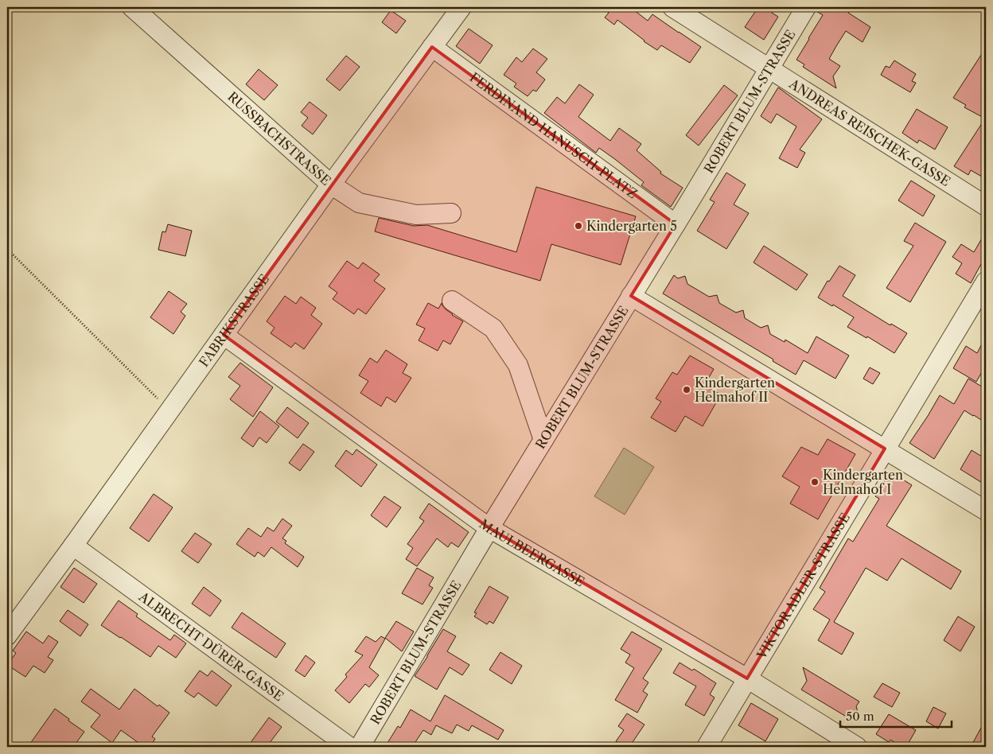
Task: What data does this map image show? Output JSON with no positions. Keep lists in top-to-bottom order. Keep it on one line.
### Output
{"streets":{"street":["ROBERT BLUM-STRASSE","ANDREAS REISCHEK-GASSE","FERDINAND HANUSCH-PLATZ","RUSSBACHSTRASSE","FABRIKSTRASSE","MAULBEERGASSE","VIKTOR ADLER-STRASSE","ALBRECHT DÜRER-GASSE"]},"crossings":[["ROBERT BLUM-STRASSE","ANDREAS REISCHEK-GASSE"],["ROBERT BLUM-STRASSE","FERDINAND HANUSCH-PLATZ"],["ROBERT BLUM-STRASSE","MAULBEERGASSE"],["FERDINAND HANUSCH-PLATZ","FABRIKSTRASSE"],["RUSSBACHSTRASSE","FABRIKSTRASSE"],["FABRIKSTRASSE","MAULBEERGASSE"],["FABRIKSTRASSE","ALBRECHT DÜRER-GASSE"],["MAULBEERGASSE","VIKTOR ADLER-STRASSE"]],"places":["Kindergarten 5","Kindergarten Helmahof II","Kindergarten Helmahof I"],"scale_bar":"50 m"}
